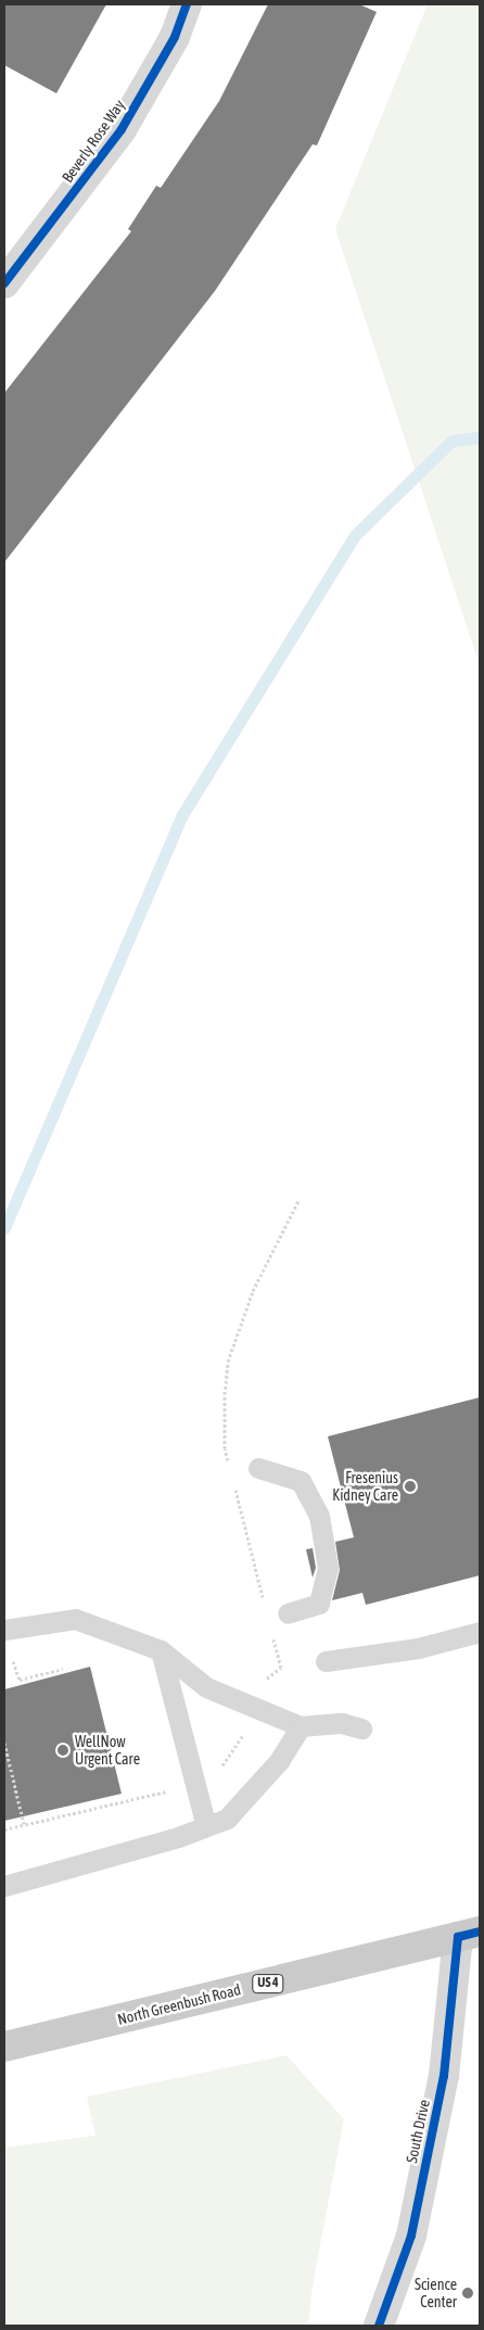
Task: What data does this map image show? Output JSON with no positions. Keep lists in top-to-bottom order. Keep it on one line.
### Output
{"streets":{"main road":["US 4","North Greenbush Road"],"street":["Beverly Rose Way","South Drive"]},"crossings":[["North Greenbush Road","South Drive"]],"places":["Fresenius Kidney Care","WellNow Urgent Care","Science Center"]}
